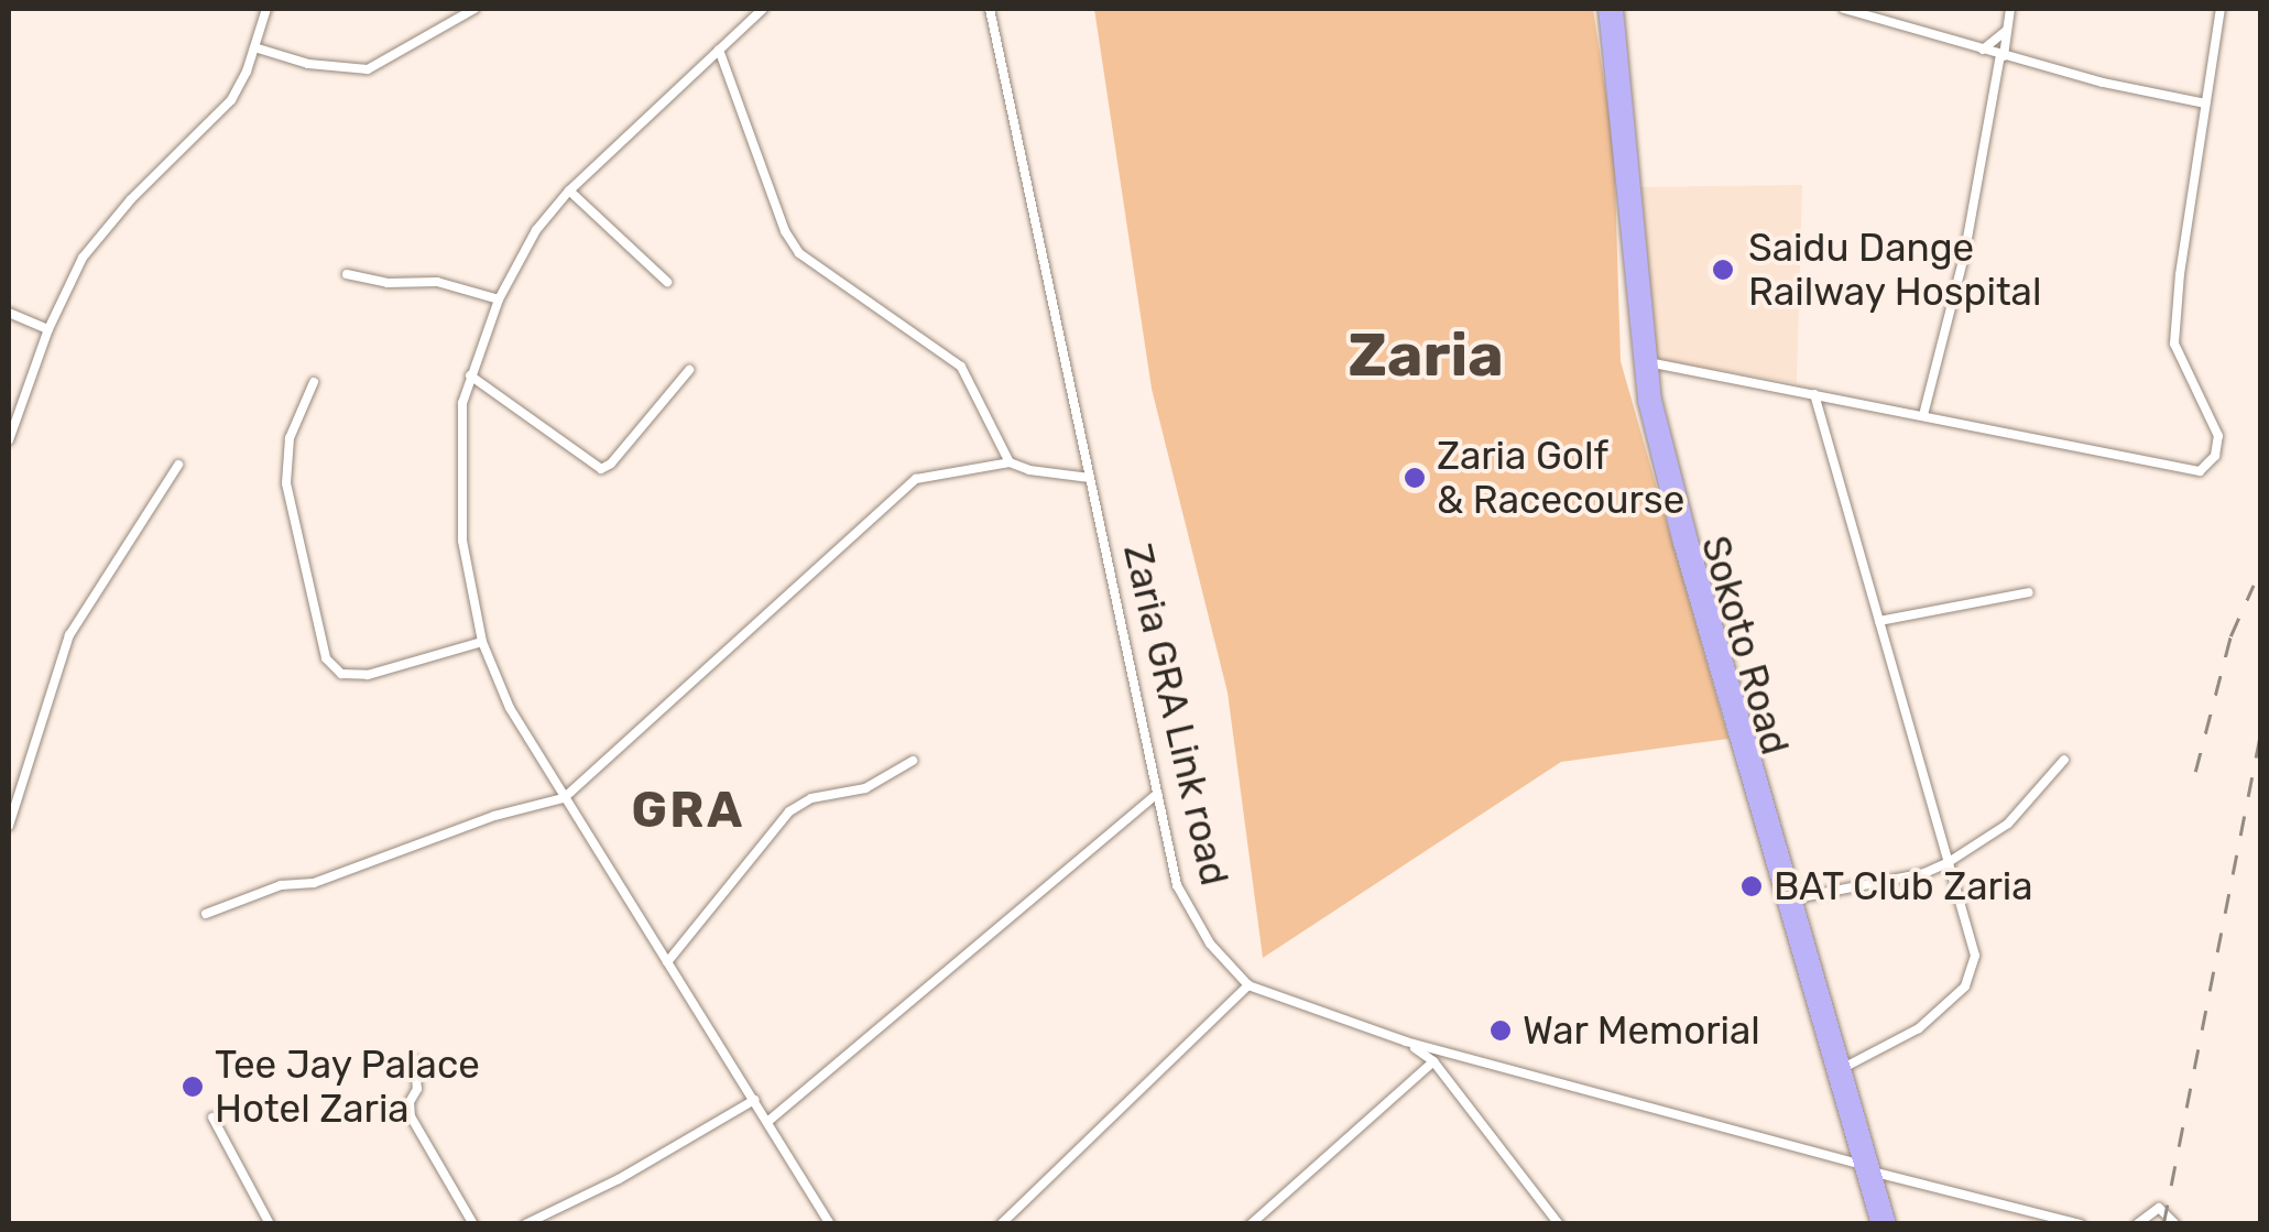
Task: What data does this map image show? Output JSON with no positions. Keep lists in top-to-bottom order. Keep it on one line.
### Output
{"streets":{"main road":["Sokoto Road"],"street":["Zaria GRA Link road"]},"crossings":[["Sokoto Road","Zaria GRA Link road"]],"districts":["Zaria","GRA"],"places":["Saidu Dange Railway Hospital","Zaria Golf & Racecourse","BAT Club Zaria","War Memorial","Tee Jay Palace Hotel Zaria"]}
